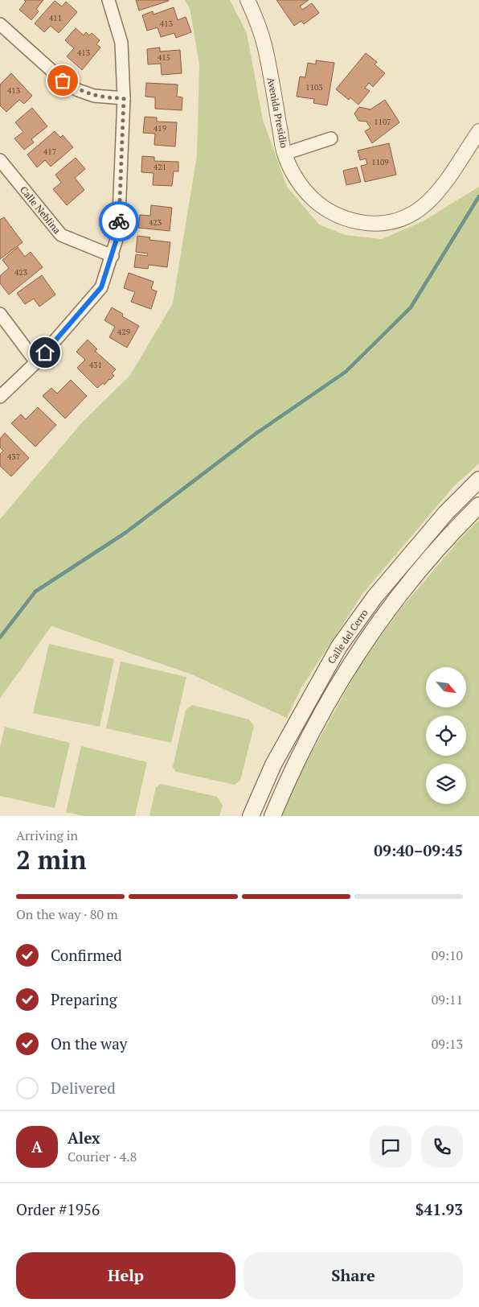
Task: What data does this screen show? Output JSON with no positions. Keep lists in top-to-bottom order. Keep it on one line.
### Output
{"streets":{"main road":["Calle del Cerro"],"street":["Avenida Presidio","Calle Neblina"]},"house_numbers":["411","413","413","415","1103","413","1107","419","417","1109","421","423","423","429","431","437"],"north":"bottom right","page":{"heading":["2 min","Arriving in","09:40–09:45"],"panel":["Alex","Courier · 4.8","Order #1956","$41.93"],"bar":"On the way · 80 m","list":[["Confirmed","09:10"],["Preparing","09:11"],["On the way","09:13"],"Delivered"],"round":"A","buttons":["Help","Share"]}}
